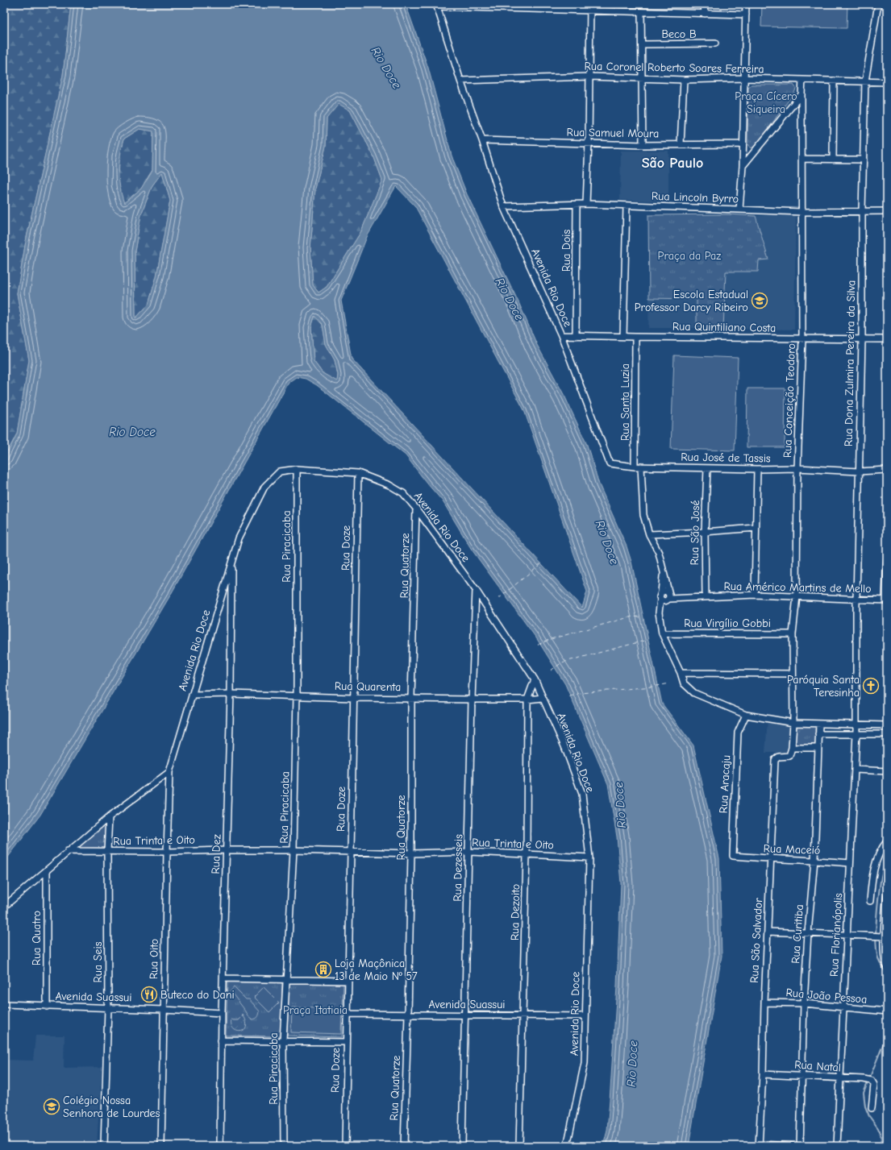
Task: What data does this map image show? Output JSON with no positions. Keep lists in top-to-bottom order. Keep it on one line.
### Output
{"streets":{"street":["Beco B","Rua Coronel Roberto Soares Ferreira","Rua Samuel Moura","Rua Lincoln Byrro","Rua Dois","Avenida Rio Doce","Rua Quintiliano Costa","Rua Dona Zulmira Pereira da Silva","Rua Conceição Teodoro","Rua Santa Luzia","Rua José de Tassis","Rua São José","Rua Piracicaba","Rua Doze","Rua Quatorze","Rua Américo Martins de Mello","Rua Virgílio Gobbi","Rua Quarenta","Rua Aracaju","Rua Trinta e Oito","Rua Maceió","Rua Dez","Rua Dezesseis","Rua Dezoito","Rua Curitiba","Rua Florianópolis","Rua Quatro","Rua São Salvador","Rua Oito","Rua Seis","Rua João Pessoa","Avenida Suassui","Rua Natal"]},"crossings":[["Rua Coronel Roberto Soares Ferreira","Avenida Rio Doce"],["Rua Coronel Roberto Soares Ferreira","Rua Dona Zulmira Pereira da Silva"],["Rua Coronel Roberto Soares Ferreira","Rua Conceição Teodoro"],["Rua Samuel Moura","Avenida Rio Doce"],["Rua Lincoln Byrro","Rua Dois"],["Rua Lincoln Byrro","Avenida Rio Doce"],["Rua Lincoln Byrro","Rua Dona Zulmira Pereira da Silva"],["Rua Lincoln Byrro","Rua Conceição Teodoro"],["Rua Dois","Rua Quintiliano Costa"],["Avenida Rio Doce","Rua Quintiliano Costa"],["Avenida Rio Doce","Rua Santa Luzia"],["Avenida Rio Doce","Rua José de Tassis"],["Avenida Rio Doce","Rua Piracicaba"],["Avenida Rio Doce","Rua Doze"],["Avenida Rio Doce","Rua Quatorze"],["Avenida Rio Doce","Rua Quarenta"],["Avenida Rio Doce","Rua Trinta e Oito"],["Avenida Rio Doce","Rua Dez"],["Avenida Rio Doce","Rua Dezesseis"],["Avenida Rio Doce","Rua Dezoito"],["Avenida Rio Doce","Rua Oito"],["Avenida Rio Doce","Avenida Suassui"],["Rua Quintiliano Costa","Rua Dona Zulmira Pereira da Silva"],["Rua Quintiliano Costa","Rua Conceição Teodoro"],["Rua Quintiliano Costa","Rua Santa Luzia"],["Rua Dona Zulmira Pereira da Silva","Rua José de Tassis"],["Rua Dona Zulmira Pereira da Silva","Rua Américo Martins de Mello"],["Rua Dona Zulmira Pereira da Silva","Rua Florianópolis"],["Rua Conceição Teodoro","Rua José de Tassis"],["Rua Conceição Teodoro","Rua Américo Martins de Mello"],["Rua Conceição Teodoro","Rua Virgílio Gobbi"],["Rua Conceição Teodoro","Rua São Salvador"],["Rua José de Tassis","Rua São José"],["Rua São José","Rua Américo Martins de Mello"],["Rua Piracicaba","Rua Quarenta"],["Rua Piracicaba","Rua Trinta e Oito"],["Rua Doze","Rua Quarenta"],["Rua Doze","Rua Trinta e Oito"],["Rua Doze","Avenida Suassui"],["Rua Quatorze","Rua Quarenta"],["Rua Quatorze","Rua Trinta e Oito"],["Rua Quatorze","Avenida Suassui"],["Rua Quarenta","Rua Dez"],["Rua Quarenta","Rua Dezesseis"],["Rua Quarenta","Rua Dezoito"],["Rua Aracaju","Rua Maceió"],["Rua Trinta e Oito","Rua Dez"],["Rua Trinta e Oito","Rua Dezesseis"],["Rua Trinta e Oito","Rua Dezoito"],["Rua Trinta e Oito","Rua Oito"],["Rua Trinta e Oito","Rua Seis"],["Rua Maceió","Rua Curitiba"],["Rua Maceió","Rua Florianópolis"],["Rua Maceió","Rua São Salvador"],["Rua Dez","Avenida Suassui"],["Rua Dezesseis","Avenida Suassui"],["Rua Dezoito","Avenida Suassui"],["Rua Curitiba","Rua João Pessoa"],["Rua Curitiba","Rua Natal"],["Rua Florianópolis","Rua João Pessoa"],["Rua Florianópolis","Rua Natal"],["Rua Quatro","Avenida Suassui"],["Rua São Salvador","Rua João Pessoa"],["Rua São Salvador","Rua Natal"],["Rua Oito","Avenida Suassui"],["Rua Seis","Avenida Suassui"]],"districts":["São Paulo"],"water":["Rio Doce"],"parks":["Praça Cícero Siqueira","Praça da Paz","Praça Itatiaia"],"places":{"school or university":["Escola Estadual Professor Darcy Ribeiro","Colégio Nossa Senhora de Lourdes"],"church":["Paróquia Santa Teresinha"],"building":["Loja Maçônica 13 de Maio Nº 57"],"restaurant":["Buteco do Dani"]}}
